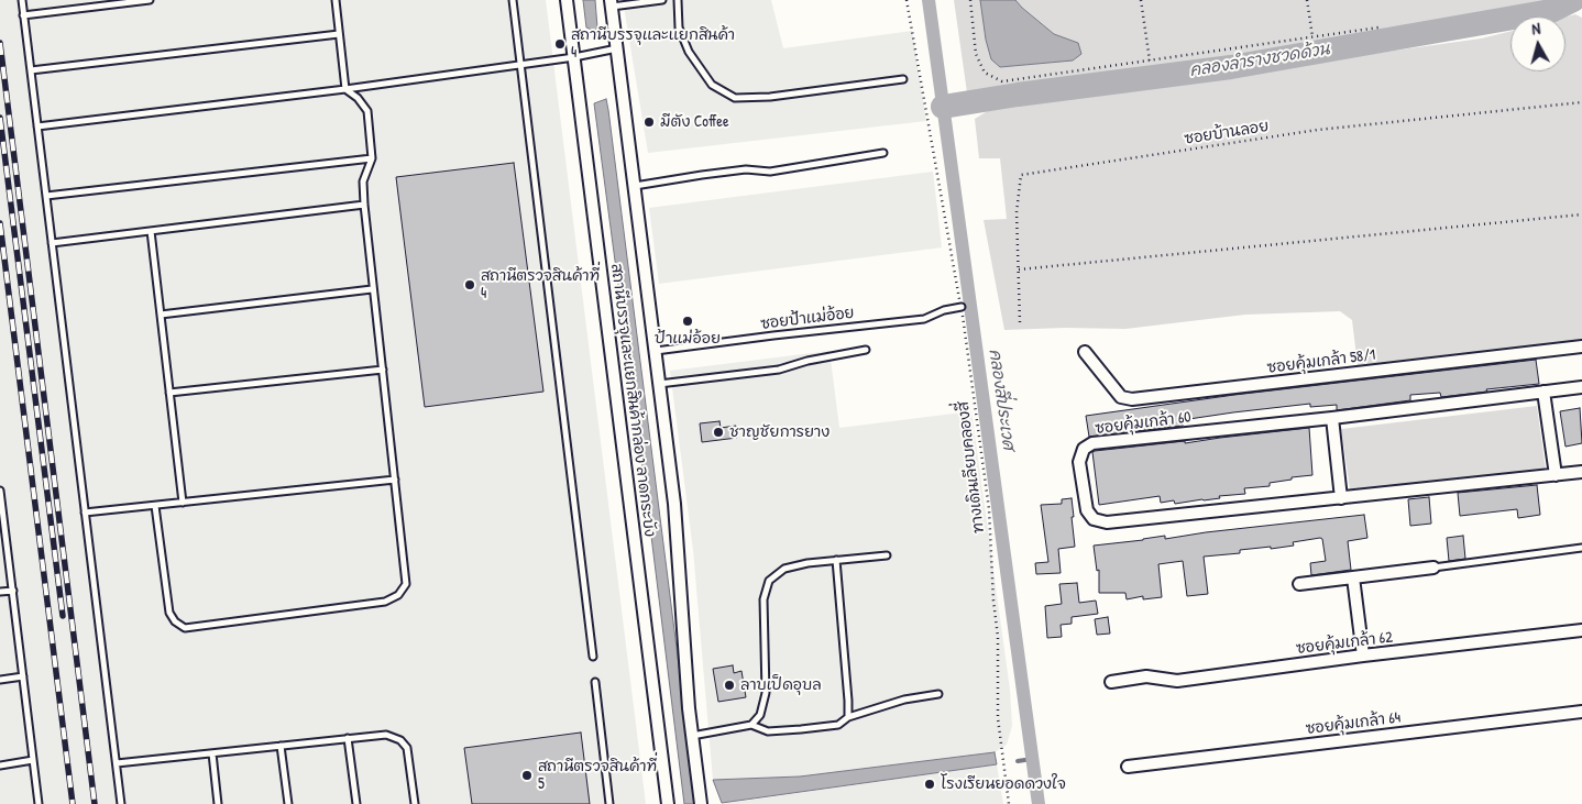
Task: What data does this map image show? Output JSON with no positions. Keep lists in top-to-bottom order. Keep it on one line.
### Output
{"streets":{"street":["ซอยคุ้มเกล้า 58/1","สถานีบรรจุและแยกสินค้ากล่อง ลาดกระบัง","ซอยคุ้มเกล้า 60","ซอยคุ้มเกล้า 62","ซอยคุ้มเกล้า 64"],"lane":["ซอยป้าแม่อ้อย"],"path":["ซอยบ้านลอย","ทางเดินเลียบคลองสี่"]},"crossings":[["ซอยป้าแม่อ้อย","สถานีบรรจุและแยกสินค้ากล่อง ลาดกระบัง"],["ซอยป้าแม่อ้อย","ทางเดินเลียบคลองสี่"]],"water":["คลองลำรางชวดด้วน","คลองสี่ประเวศ"],"places":["สถานีบรรจุและแยกสินค้า 4","มีตัง Coffee","สถานีตรวจสินค้าที่ 4","ป้าแม่อ้อย","ชาญชัยการยาง","ลาบเป็ดอุบล","สถานีตรวจสินค้าที่ 5","โรงเรียนยอดดวงใจ"],"north":"top"}
